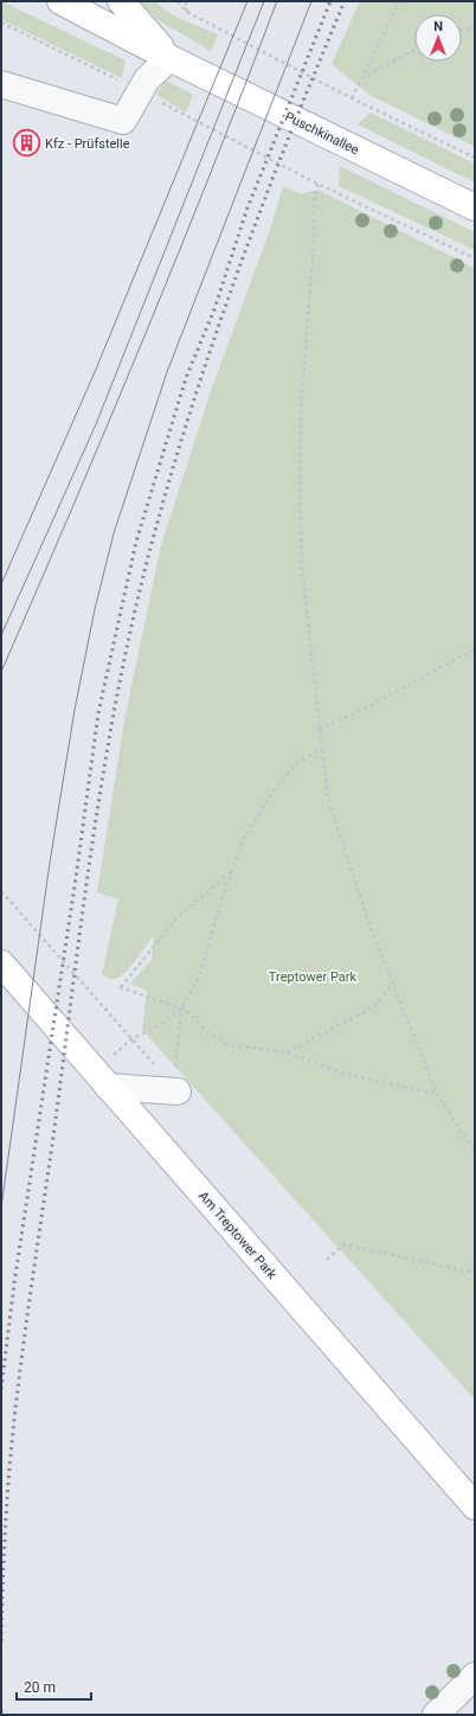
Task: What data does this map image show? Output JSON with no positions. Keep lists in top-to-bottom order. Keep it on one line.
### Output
{"streets":{"main road":["Puschkinallee","Am Treptower Park"]},"parks":["Treptower Park"],"places":{"building":["Kfz - Prüfstelle"]},"scale_bar":"20 m","north":"top"}
